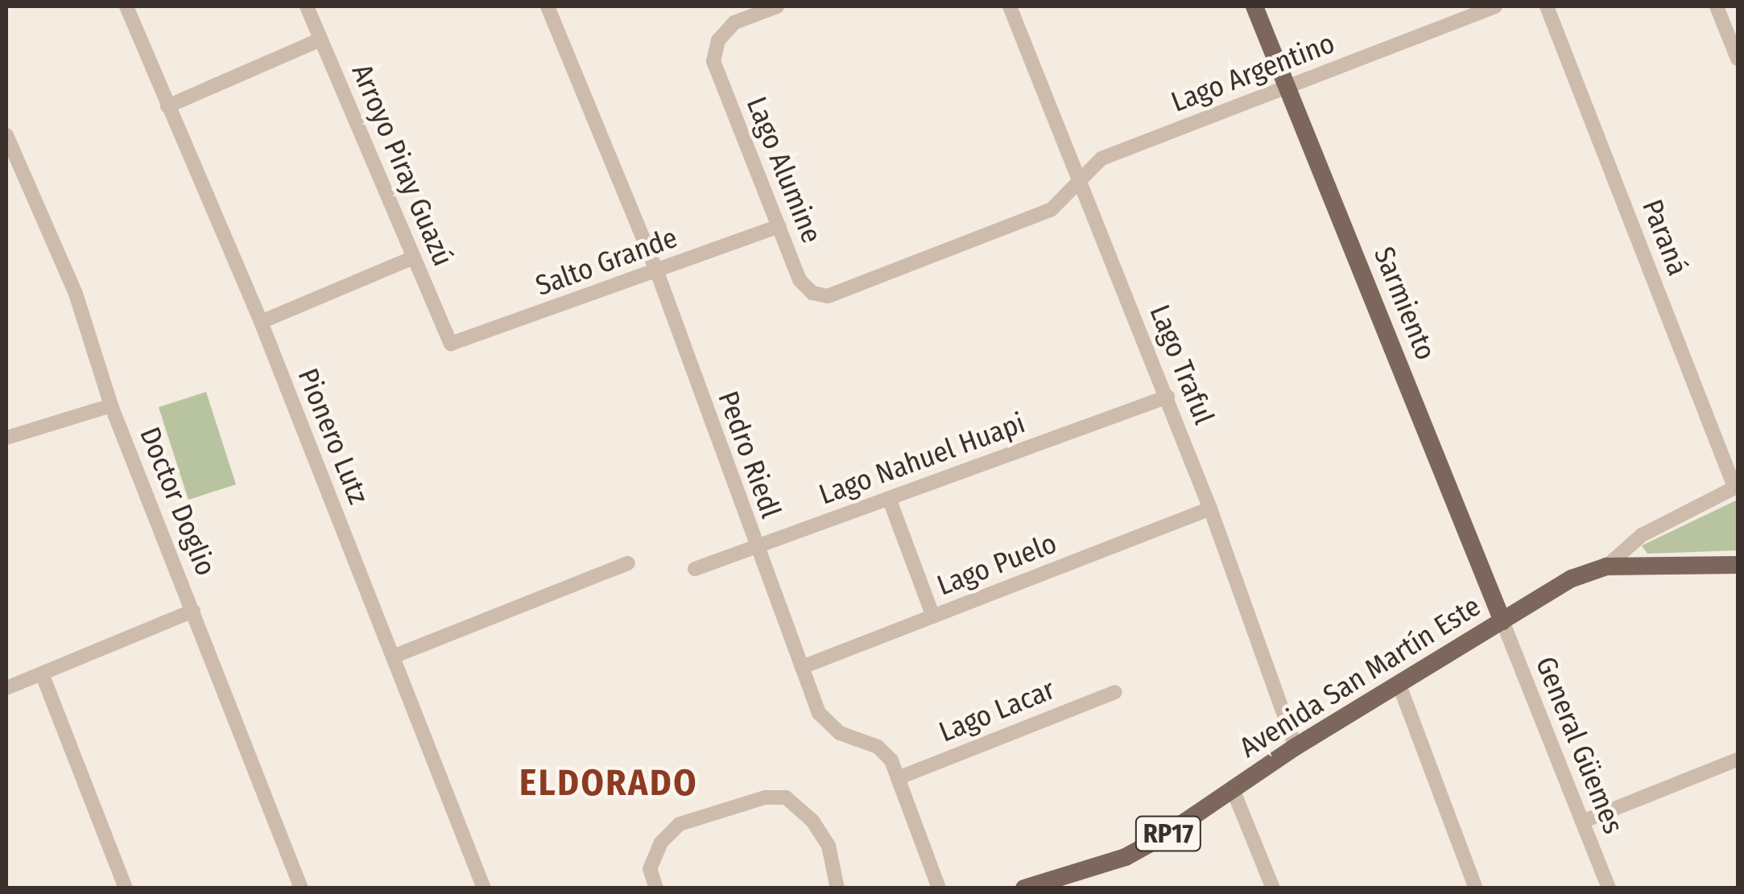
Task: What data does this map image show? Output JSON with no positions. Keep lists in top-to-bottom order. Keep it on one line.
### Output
{"streets":{"main road":["Sarmiento","Avenida San Martín Este","RP17"],"street":["Lago Argentino","Arroyo Piray Guazú","Lago Alumine","Paraná","Salto Grande","Lago Traful","Pionero Lutz","Pedro Riedl","Lago Nahuel Huapi","Doctor Doglio","Lago Puelo","Lago Lacar","General Güemes"]},"crossings":[["Lago Argentino","Lago Alumine"],["Lago Argentino","Sarmiento"],["Lago Argentino","Lago Traful"],["Arroyo Piray Guazú","Salto Grande"],["Lago Alumine","Salto Grande"],["Lago Alumine","Lago Traful"],["Salto Grande","Pedro Riedl"],["Sarmiento","Avenida San Martín Este"],["Sarmiento","General Güemes"],["Lago Traful","Lago Nahuel Huapi"],["Lago Traful","Lago Puelo"],["Lago Traful","Avenida San Martín Este"],["Pedro Riedl","Lago Nahuel Huapi"],["Pedro Riedl","Lago Puelo"],["Pedro Riedl","Lago Lacar"],["Avenida San Martín Este","General Güemes"]],"districts":["ELDORADO"]}
